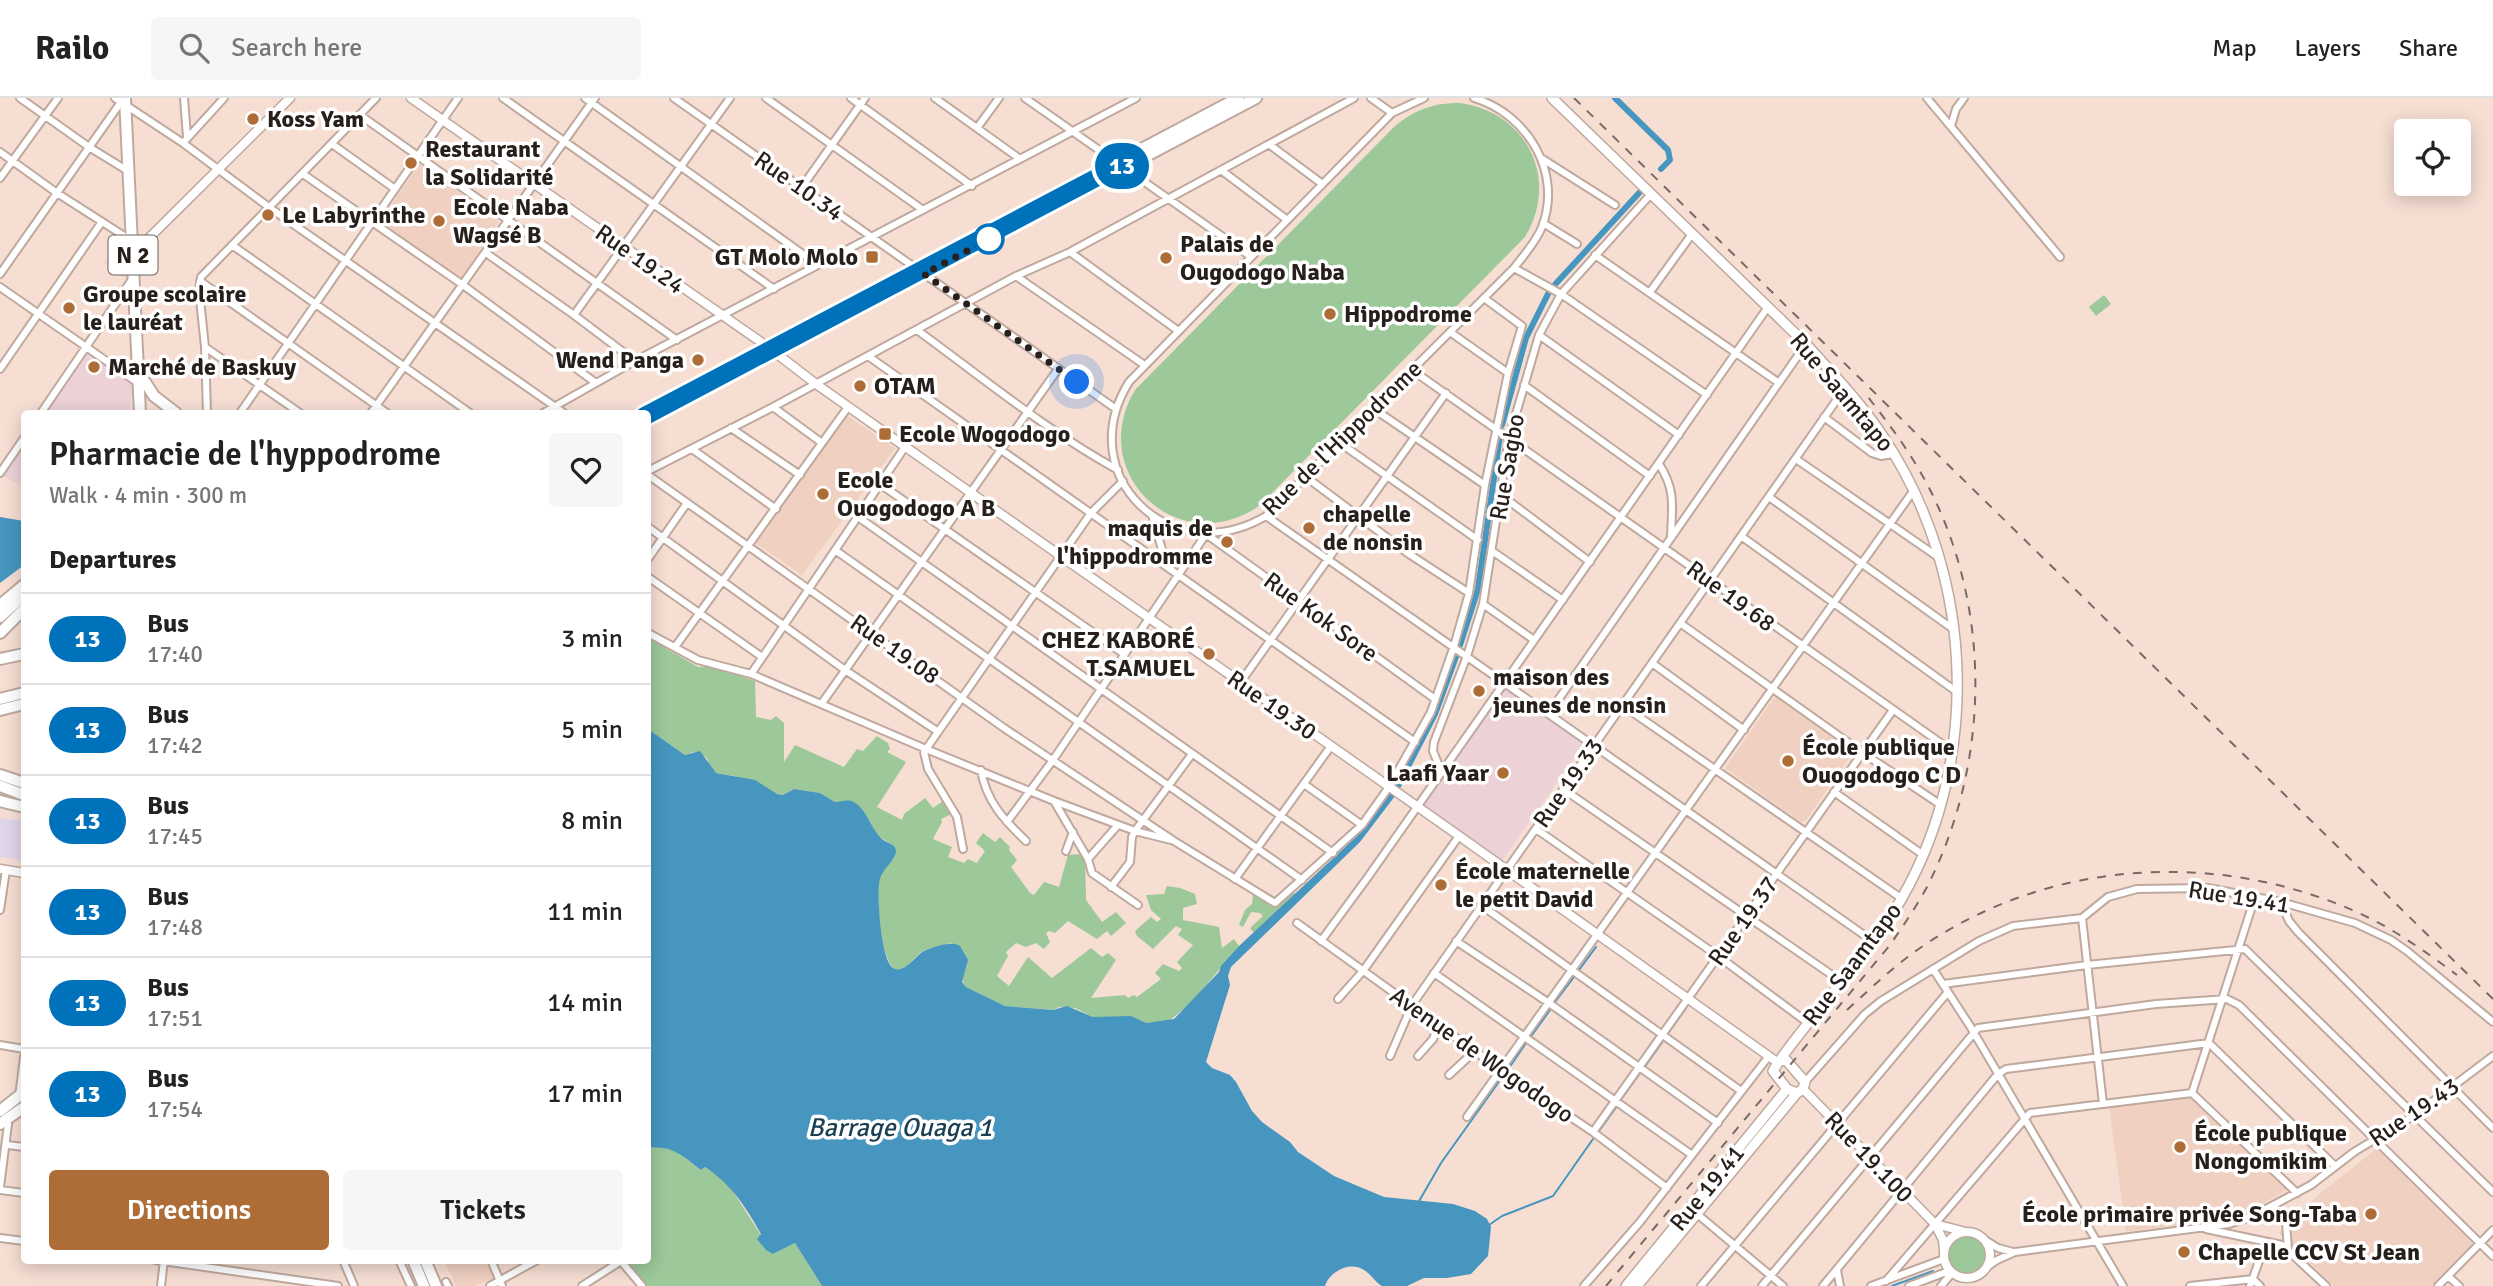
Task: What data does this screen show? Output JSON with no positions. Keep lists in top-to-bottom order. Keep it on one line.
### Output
{"streets":{"main road":["N 2","Rue Saamtapo","Rue 19.41"],"street":["Rue 10.34","Rue 19.24","Rue de l'Hippodrome","Rue Sagbo","Rue 19.68","Rue Kok Sore","Rue 19.08","Rue 19.30","Rue 19.33","Rue 19.37","Avenue de Wogodogo","Rue 19.43","Rue 19.100"]},"crossings":[["Rue 10.34","Rue de l'Hippodrome"],["Rue 19.24","Rue 19.30"],["Rue Saamtapo","Rue Sagbo"],["Rue Saamtapo","Rue 19.68"],["Rue Saamtapo","Rue 19.30"],["Rue Saamtapo","Rue 19.33"],["Rue de l'Hippodrome","Rue 19.68"],["Rue de l'Hippodrome","Rue Kok Sore"],["Rue Sagbo","Rue 19.68"],["Rue 19.68","Rue 19.33"],["Rue 19.68","Rue 19.37"],["Rue 19.30","Rue 19.33"],["Rue 19.30","Rue 19.37"],["Rue 19.33","Avenue de Wogodogo"],["Rue 19.41","Rue 19.100"],["Rue 19.37","Avenue de Wogodogo"],["Rue 19.43","Rue 19.100"]],"water":["Barrage Ouaga 1"],"places":{"other":["Koss Yam","Restaurant la Solidarité","Le Labyrinthe","Ecole Naba Wagsé B","Palais de Ougodogo Naba","Groupe scolaire le lauréat","Hippodrome","Wend Panga","Marché de Baskuy","OTAM","Ecole Ouogodogo A B","chapelle de nonsin","maquis de l'hippodromme","CHEZ KABORÉ T.SAMUEL","maison des jeunes de nonsin","École publique Ouogodogo C D","Laafi Yaar","École maternelle le petit David","École publique Nongomikim","École primaire privée Song-Taba","Chapelle CCV St Jean"],"transit":["GT Molo Molo","Ecole Wogodogo"]},"lines":["bus line 13"],"page":{"header":"Railo","search":"Search here","nav":["Map","Layers","Share"],"on_map":"13","heading":[["Pharmacie de l'hyppodrome","Walk · 4 min · 300 m"],"Departures"],"list":[{"mark":"13","name":"Bus","note":"17:40","value":"3 min"},{"mark":"13","name":"Bus","note":"17:42","value":"5 min"},{"mark":"13","name":"Bus","note":"17:45","value":"8 min"},{"mark":"13","name":"Bus","note":"17:48","value":"11 min"},{"mark":"13","name":"Bus","note":"17:51","value":"14 min"},{"mark":"13","name":"Bus","note":"17:54","value":"17 min"}],"buttons":["Directions","Tickets"]}}
